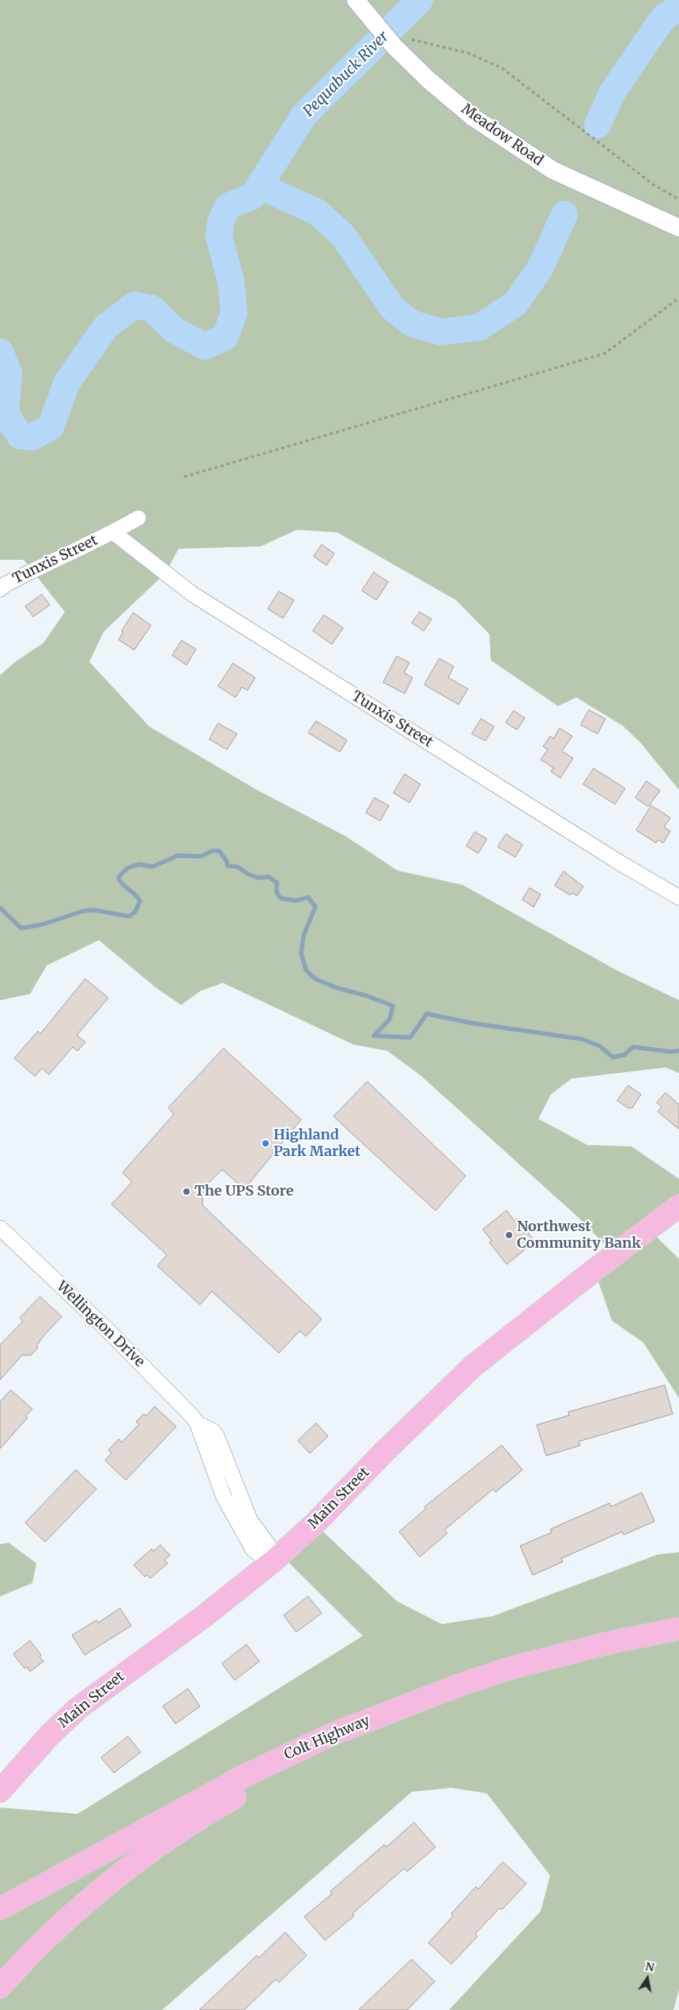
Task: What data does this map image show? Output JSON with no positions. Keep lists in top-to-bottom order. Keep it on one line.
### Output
{"streets":{"highway":["Main Street","Colt Highway"],"street":["Meadow Road","Tunxis Street","Wellington Drive"]},"crossings":[["Wellington Drive","Main Street"]],"water":["Pequabuck River"],"places":["Highland Park Market","The UPS Store","Northwest Community Bank"],"north":"top"}
